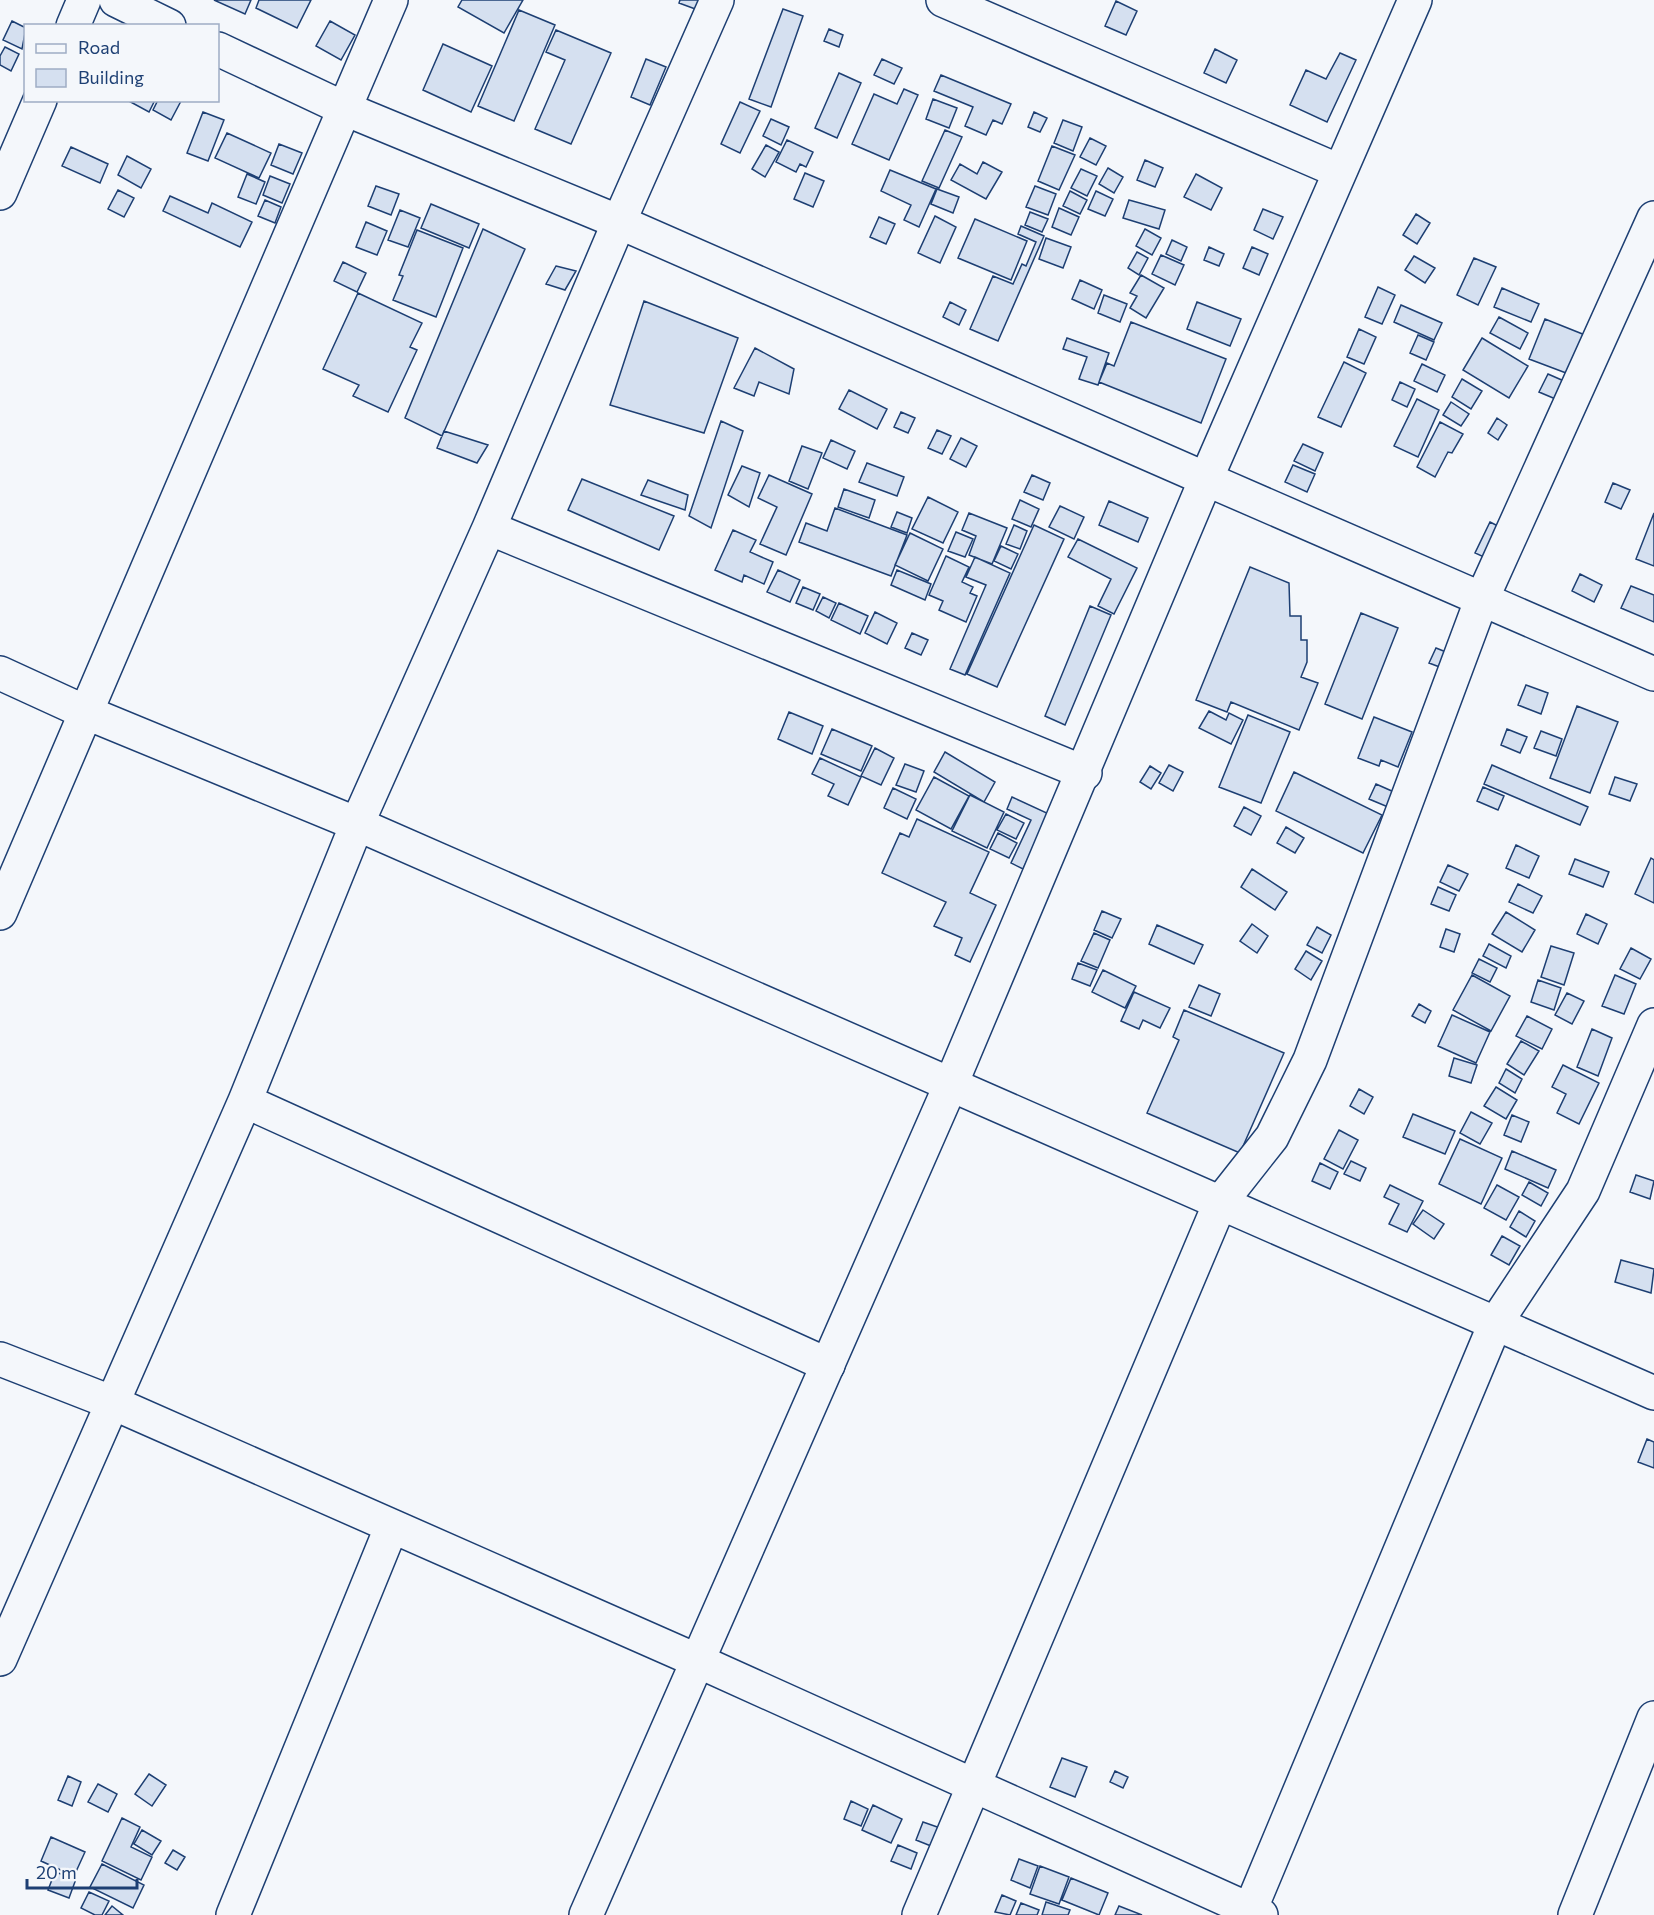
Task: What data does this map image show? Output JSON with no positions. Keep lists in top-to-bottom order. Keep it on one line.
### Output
{"legend":["Road","Building"],"scale_bar":"20 m"}
